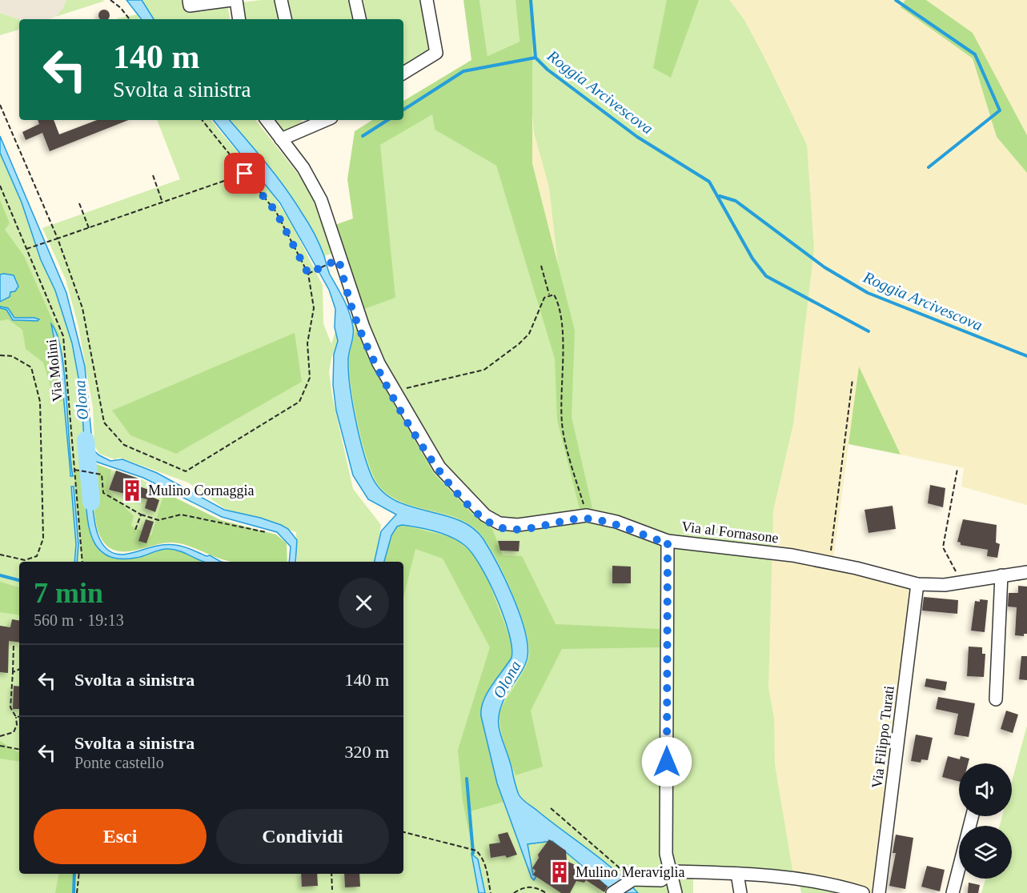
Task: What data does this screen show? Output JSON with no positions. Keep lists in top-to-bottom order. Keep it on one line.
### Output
{"streets":{"street":["Via al Fornasone","Via Filippo Turati"],"path":["Via Molini"]},"crossings":[["Via al Fornasone","Via Filippo Turati"]],"water":["Roggia Arcivescova","Olona"],"places":{"building":["Mulino Cornaggia","Mulino Meraviglia"]},"page":{"turn":["140 m","Svolta a sinistra"],"heading":["7 min","560 m · 19:13"],"list":[{"name":"Svolta a sinistra","value":"140 m"},{"name":"Svolta a sinistra","note":"Ponte castello","value":"320 m"}],"buttons":["Esci","Condividi"]}}
